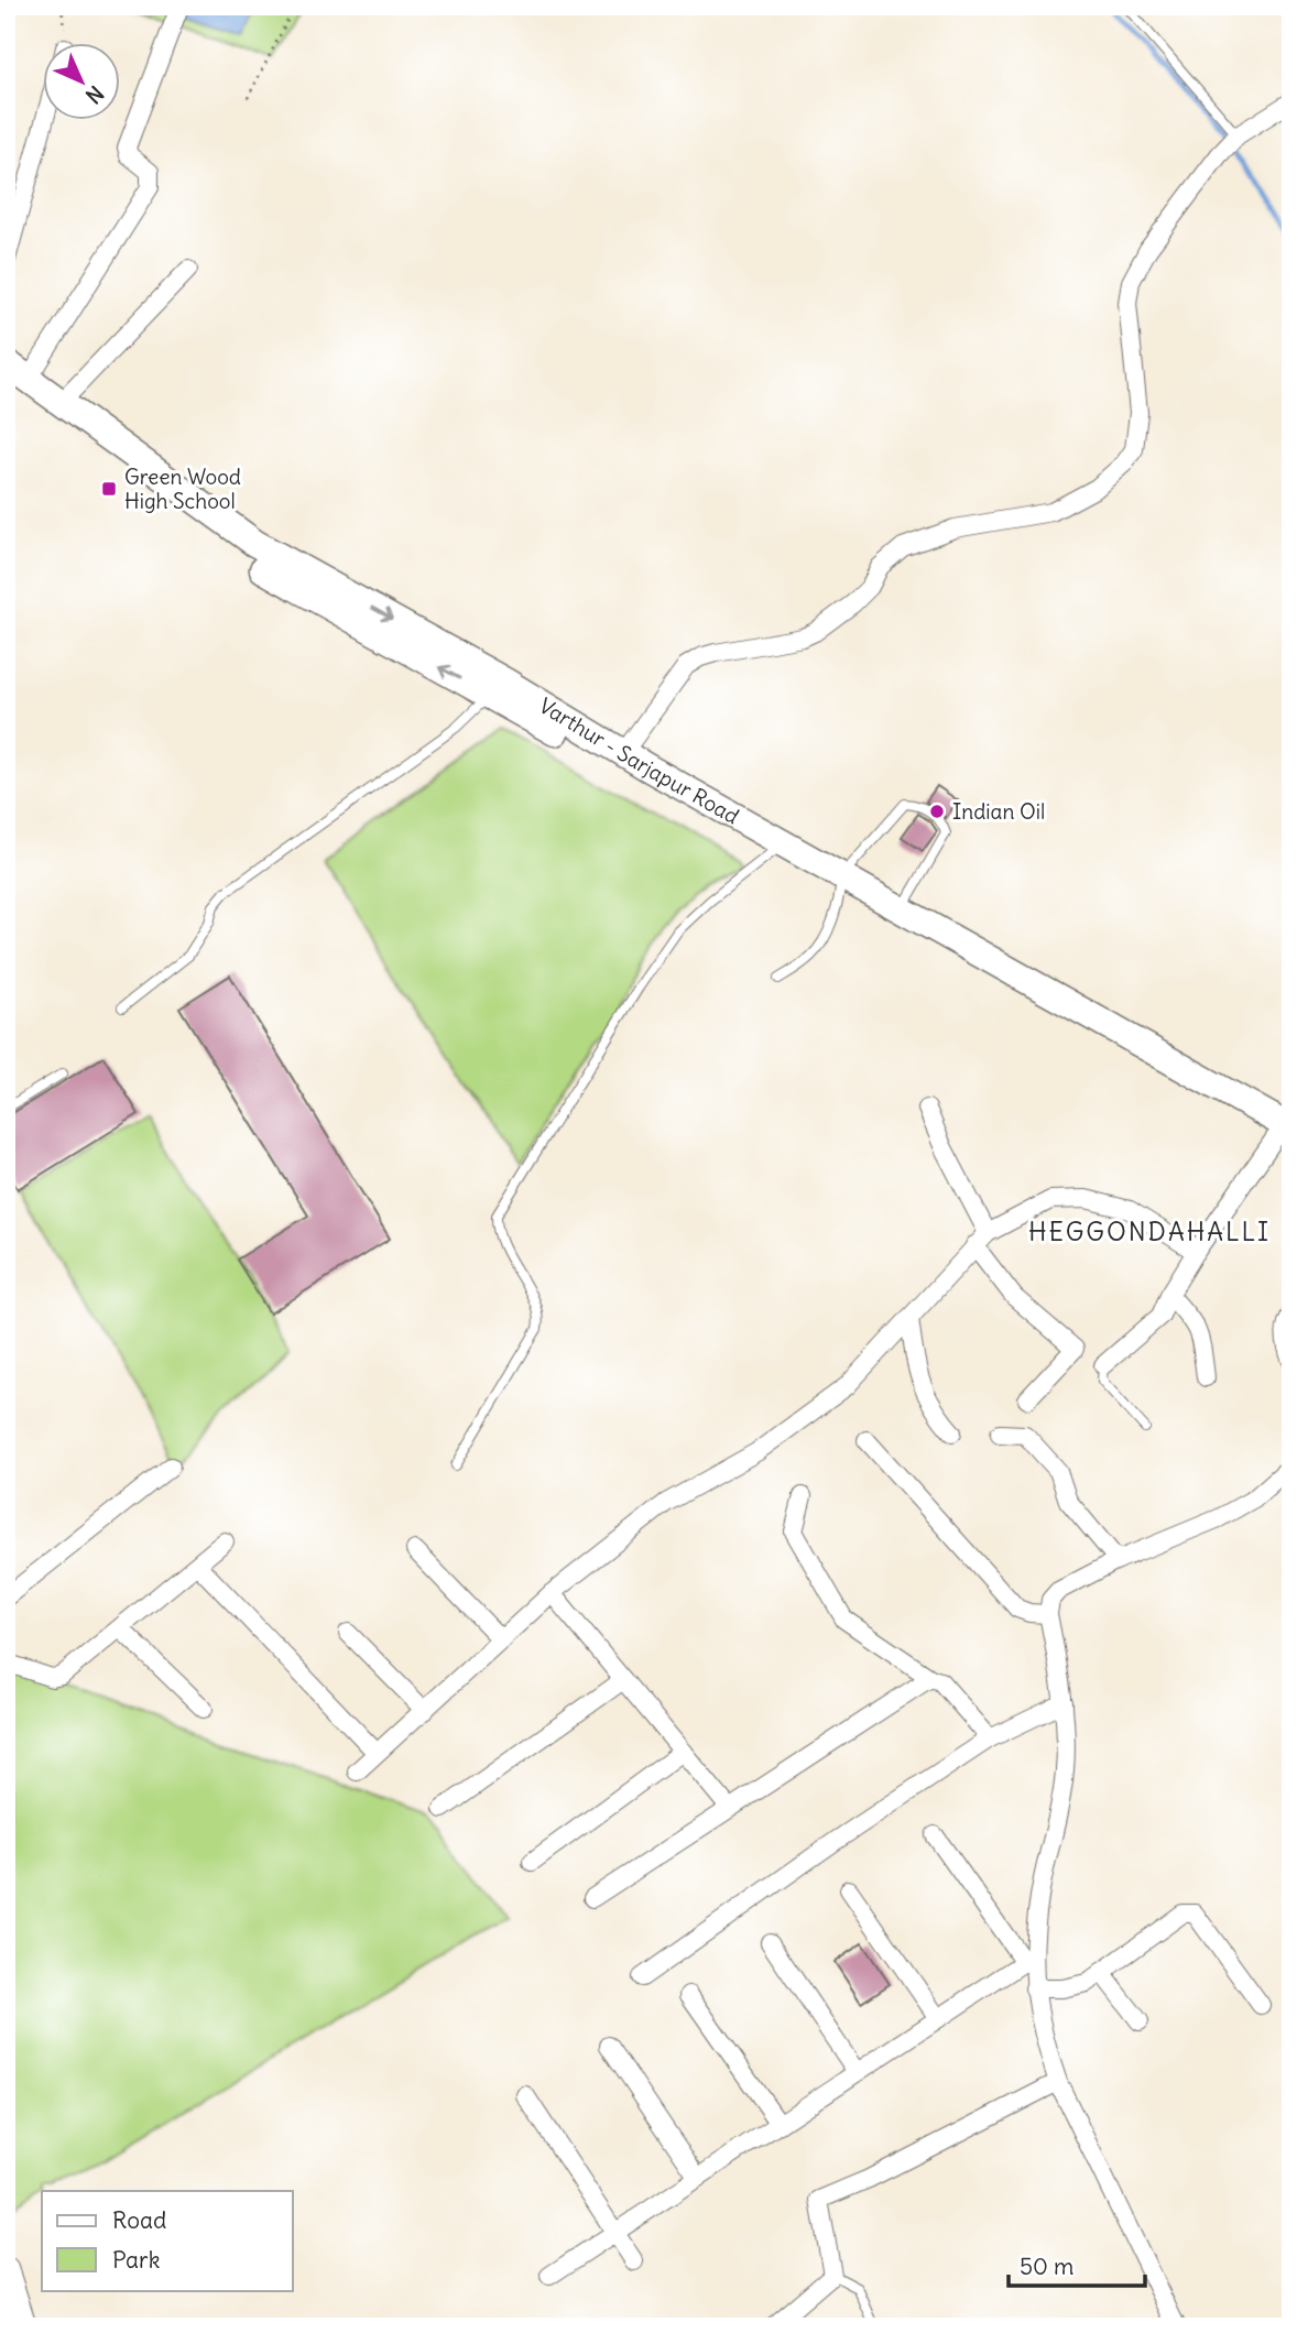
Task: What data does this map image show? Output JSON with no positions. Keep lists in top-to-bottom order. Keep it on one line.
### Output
{"streets":{"main road":["Varthur - Sarjapur Road"]},"districts":["HEGGONDAHALLI"],"places":{"transit":["Green Wood High School"],"other":["Indian Oil"]},"legend":["Road","Park"],"scale_bar":"50 m","north":"bottom right"}
